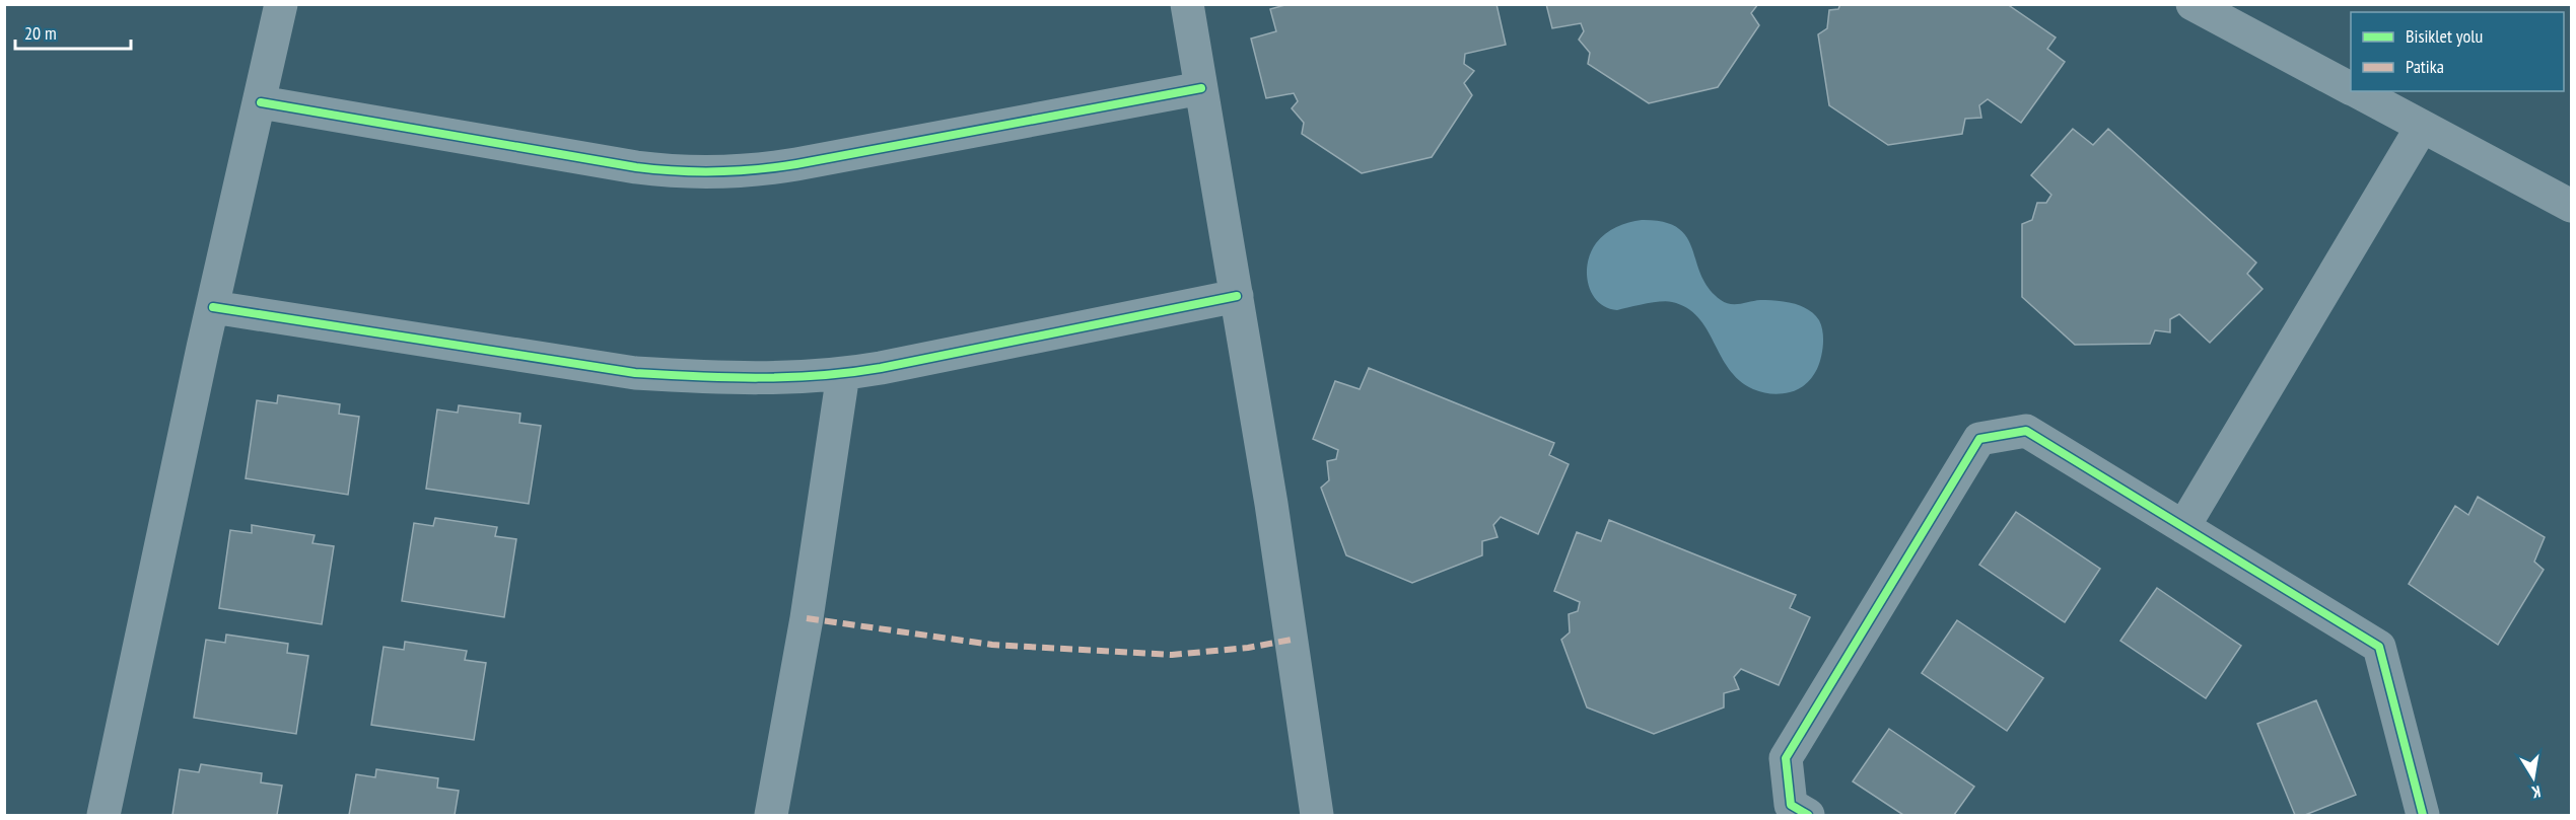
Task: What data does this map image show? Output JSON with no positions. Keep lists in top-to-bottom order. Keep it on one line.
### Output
{"legend":["Bisiklet yolu","Patika"],"scale_bar":"20 m","north":"bottom"}
